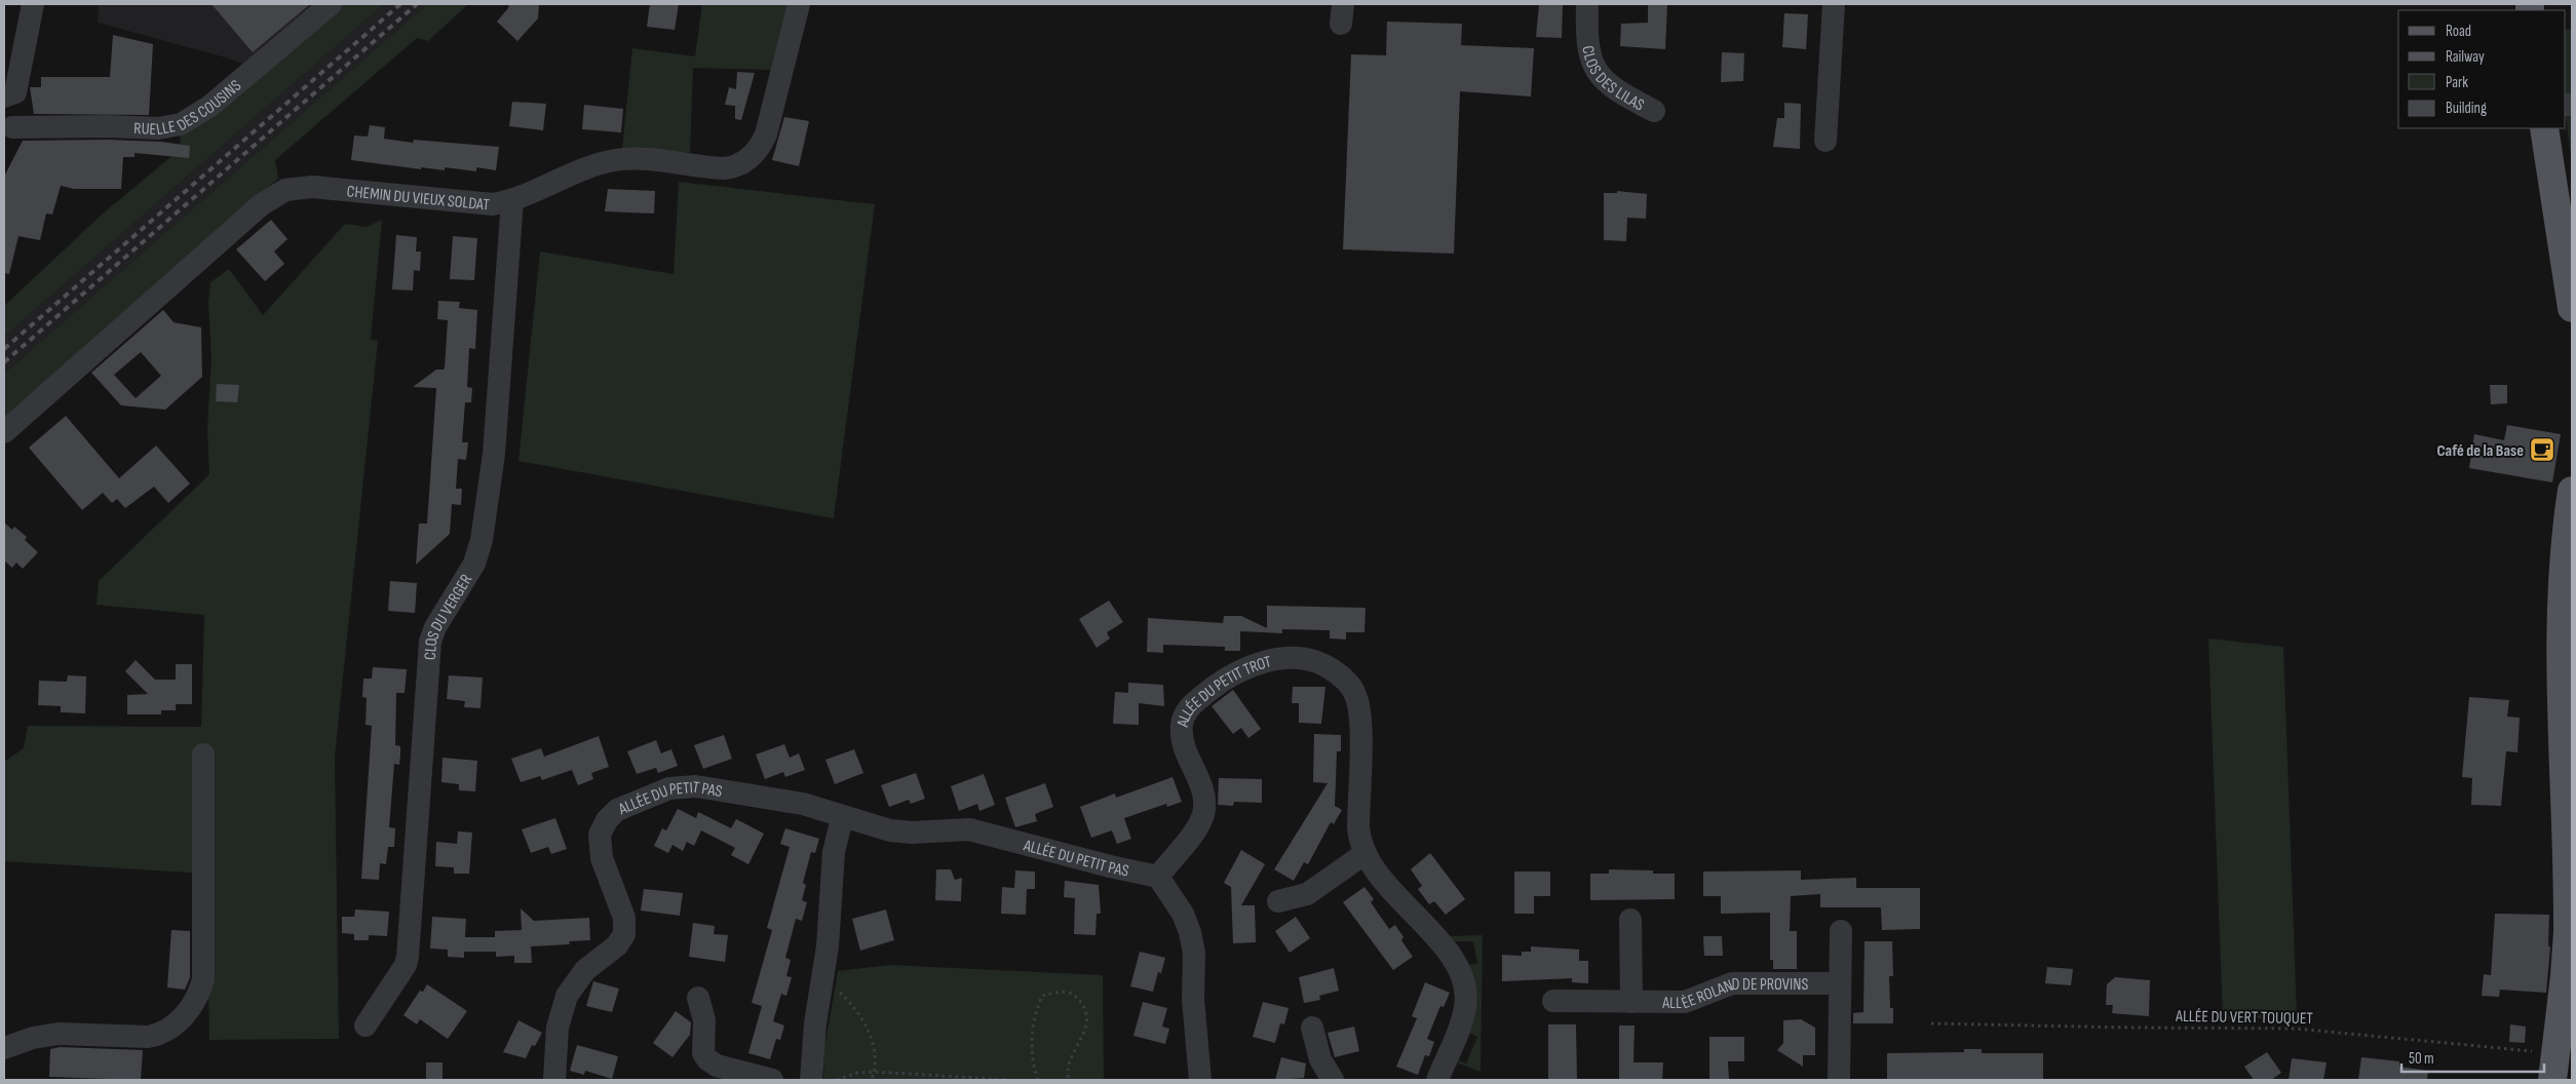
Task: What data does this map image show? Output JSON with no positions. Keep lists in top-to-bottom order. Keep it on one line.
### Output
{"streets":{"street":["CLOS DES LILAS","RUELLE DES COUSINS","CHEMIN DU VIEUX SOLDAT","CLOS DU VERGER","ALLÉE DU PETIT TROT","ALLÉE DU PETIT PAS","ALLÉE ROLAND DE PROVINS"],"path":["ALLÉE DU VERT TOUQUET"]},"crossings":[["CHEMIN DU VIEUX SOLDAT","CLOS DU VERGER"],["ALLÉE DU PETIT TROT","ALLÉE DU PETIT PAS"]],"places":{"cafe":["Café de la Base"]},"legend":["Road","Railway","Park","Building"],"scale_bar":"50 m"}
